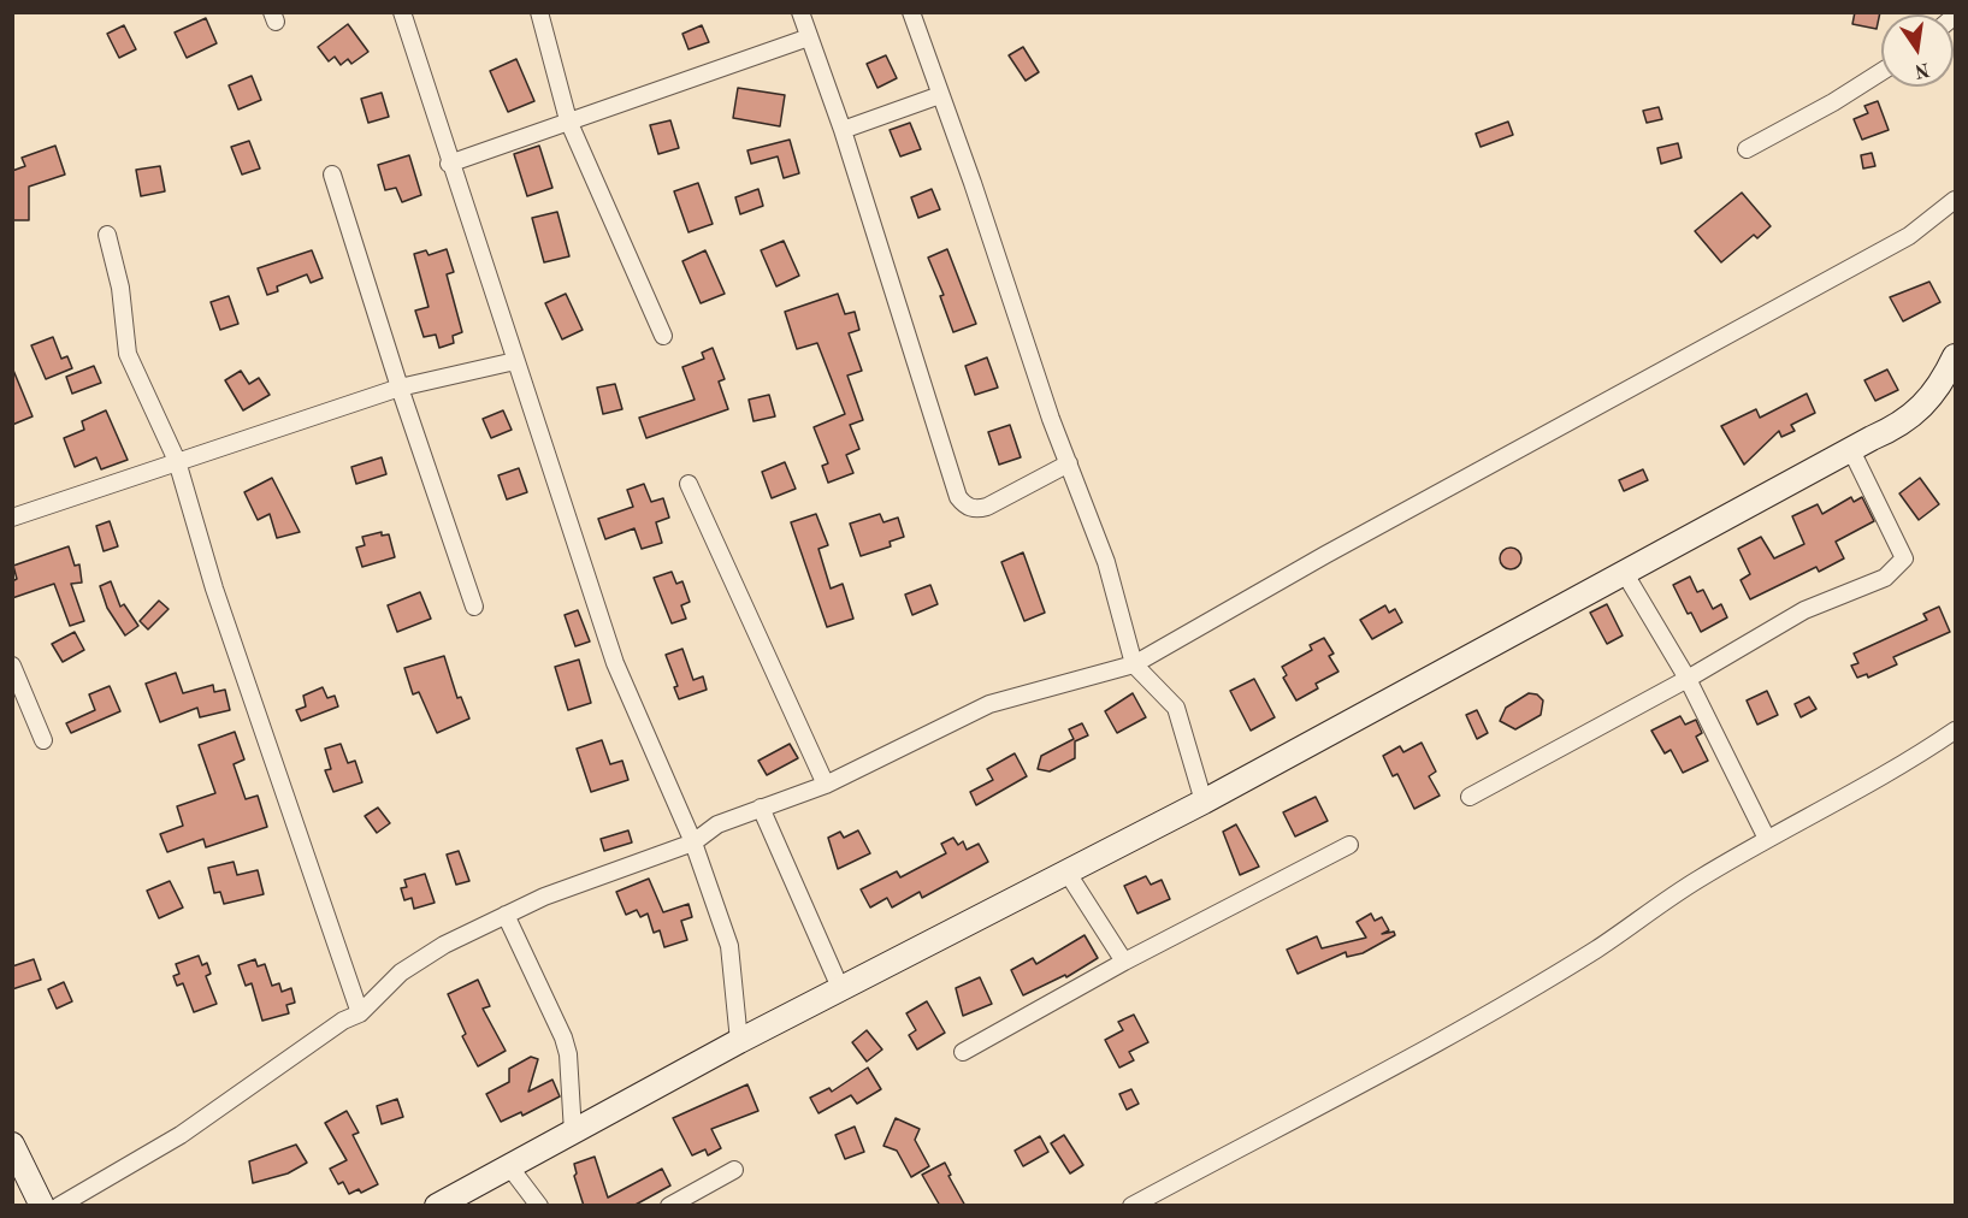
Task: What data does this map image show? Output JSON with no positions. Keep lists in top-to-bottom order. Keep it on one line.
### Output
{"north":"bottom"}
